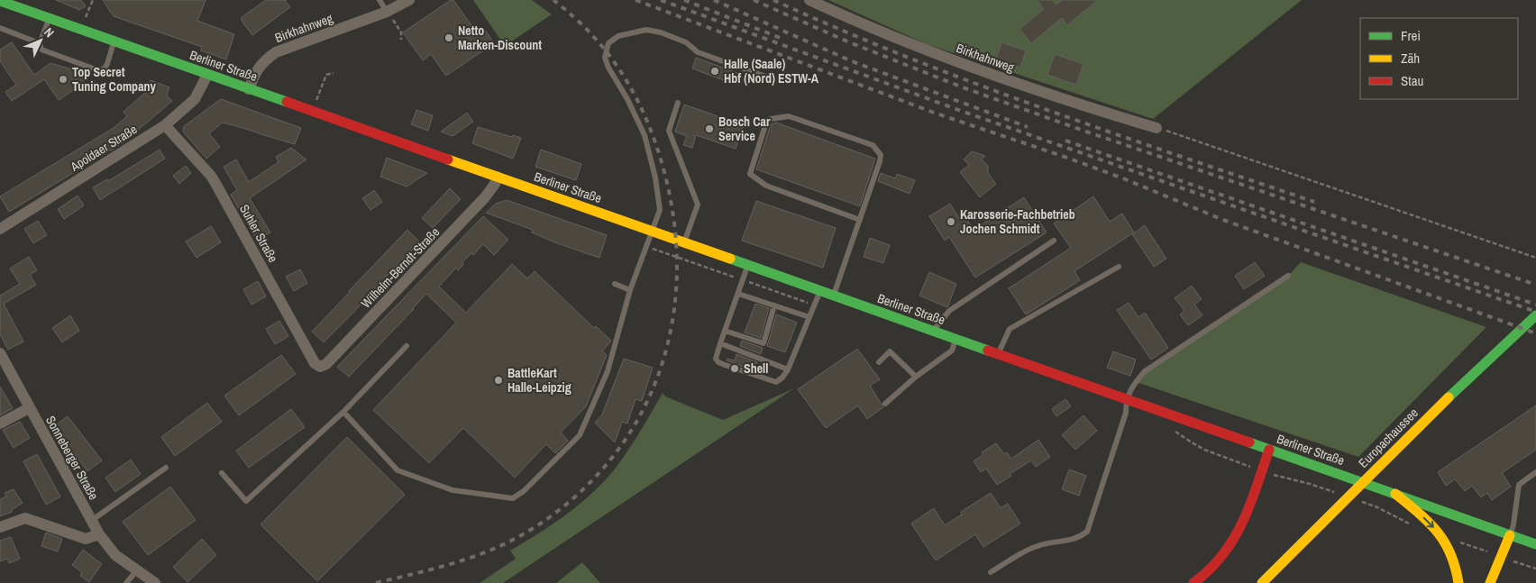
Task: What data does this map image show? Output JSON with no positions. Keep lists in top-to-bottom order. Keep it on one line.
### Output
{"streets":{"street":["Birkhahnweg","Berliner Straße","Apoldaer Straße","Suhler Straße","Wilhelm-Berndt-Straße","Europachaussee","Sonneberger Straße"]},"crossings":[["Birkhahnweg","Berliner Straße"],["Berliner Straße","Apoldaer Straße"],["Berliner Straße","Wilhelm-Berndt-Straße"],["Apoldaer Straße","Suhler Straße"],["Suhler Straße","Wilhelm-Berndt-Straße"]],"places":["Netto Marken-Discount","Halle (Saale) Hbf (Nord) ESTW-A","Top Secret Tuning Company","Bosch Car Service","Karosserie-Fachbetrieb Jochen Schmidt","Shell","BattleKart Halle-Leipzig"],"legend":["Frei","Zäh","Stau"],"north":"top right"}
